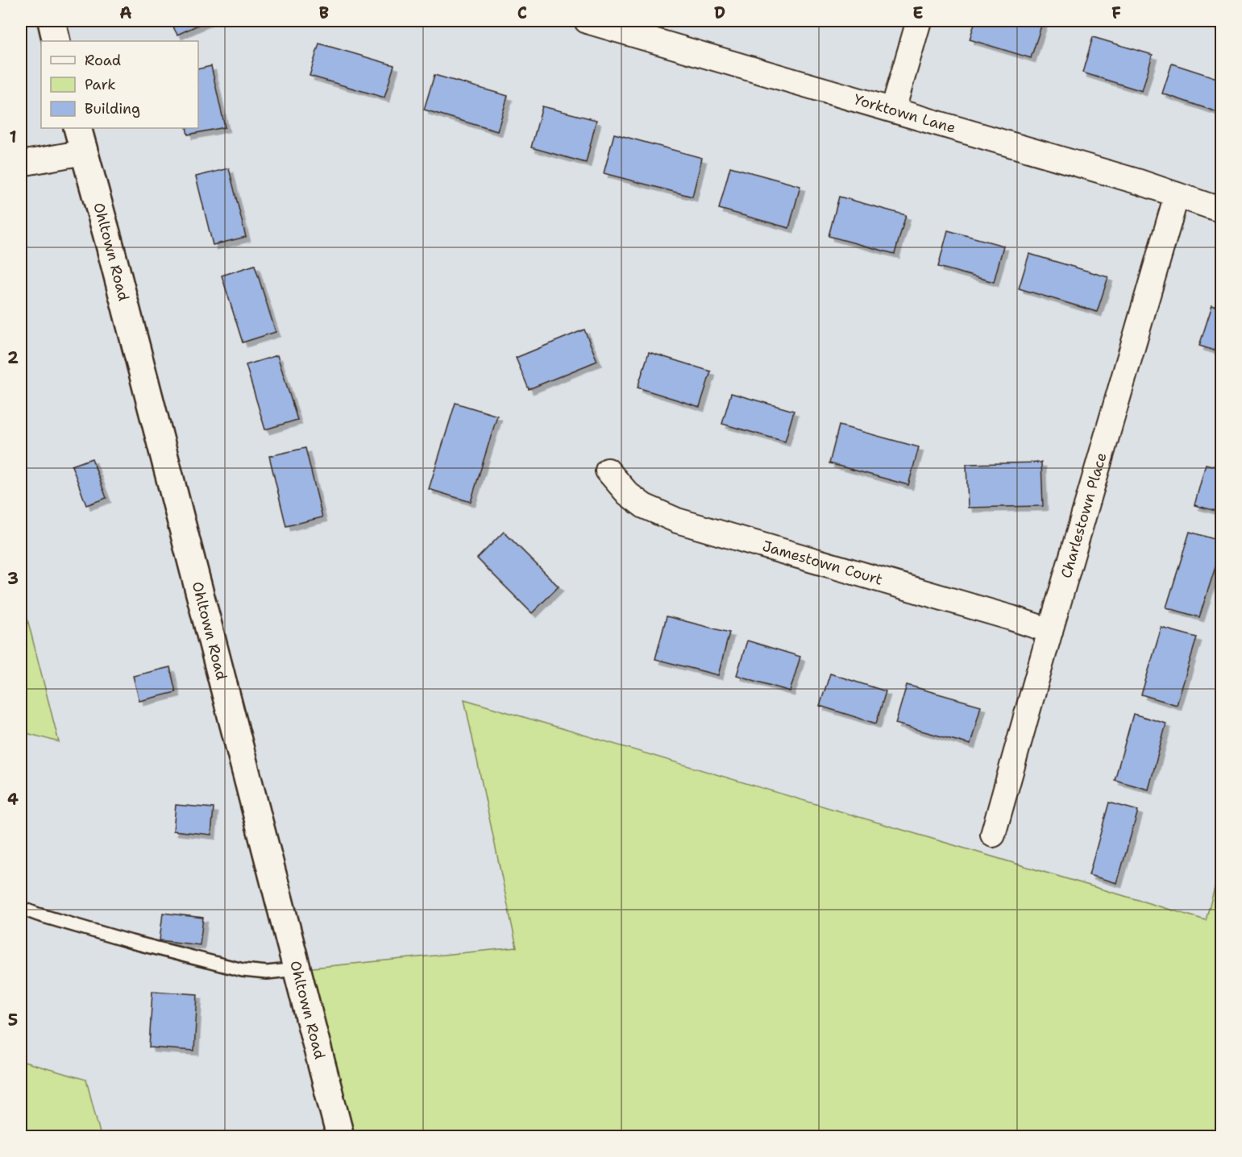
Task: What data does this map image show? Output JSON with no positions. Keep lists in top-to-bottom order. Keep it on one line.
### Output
{"streets":{"street":["Yorktown Lane","Ohltown Road","Charlestown Place","Jamestown Court"]},"crossings":[["Yorktown Lane","Charlestown Place"],["Charlestown Place","Jamestown Court"]],"legend":["Road","Park","Building"],"grid":{"columns":["A","B","C","D","E","F"],"rows":["1","2","3","4","5"]}}
